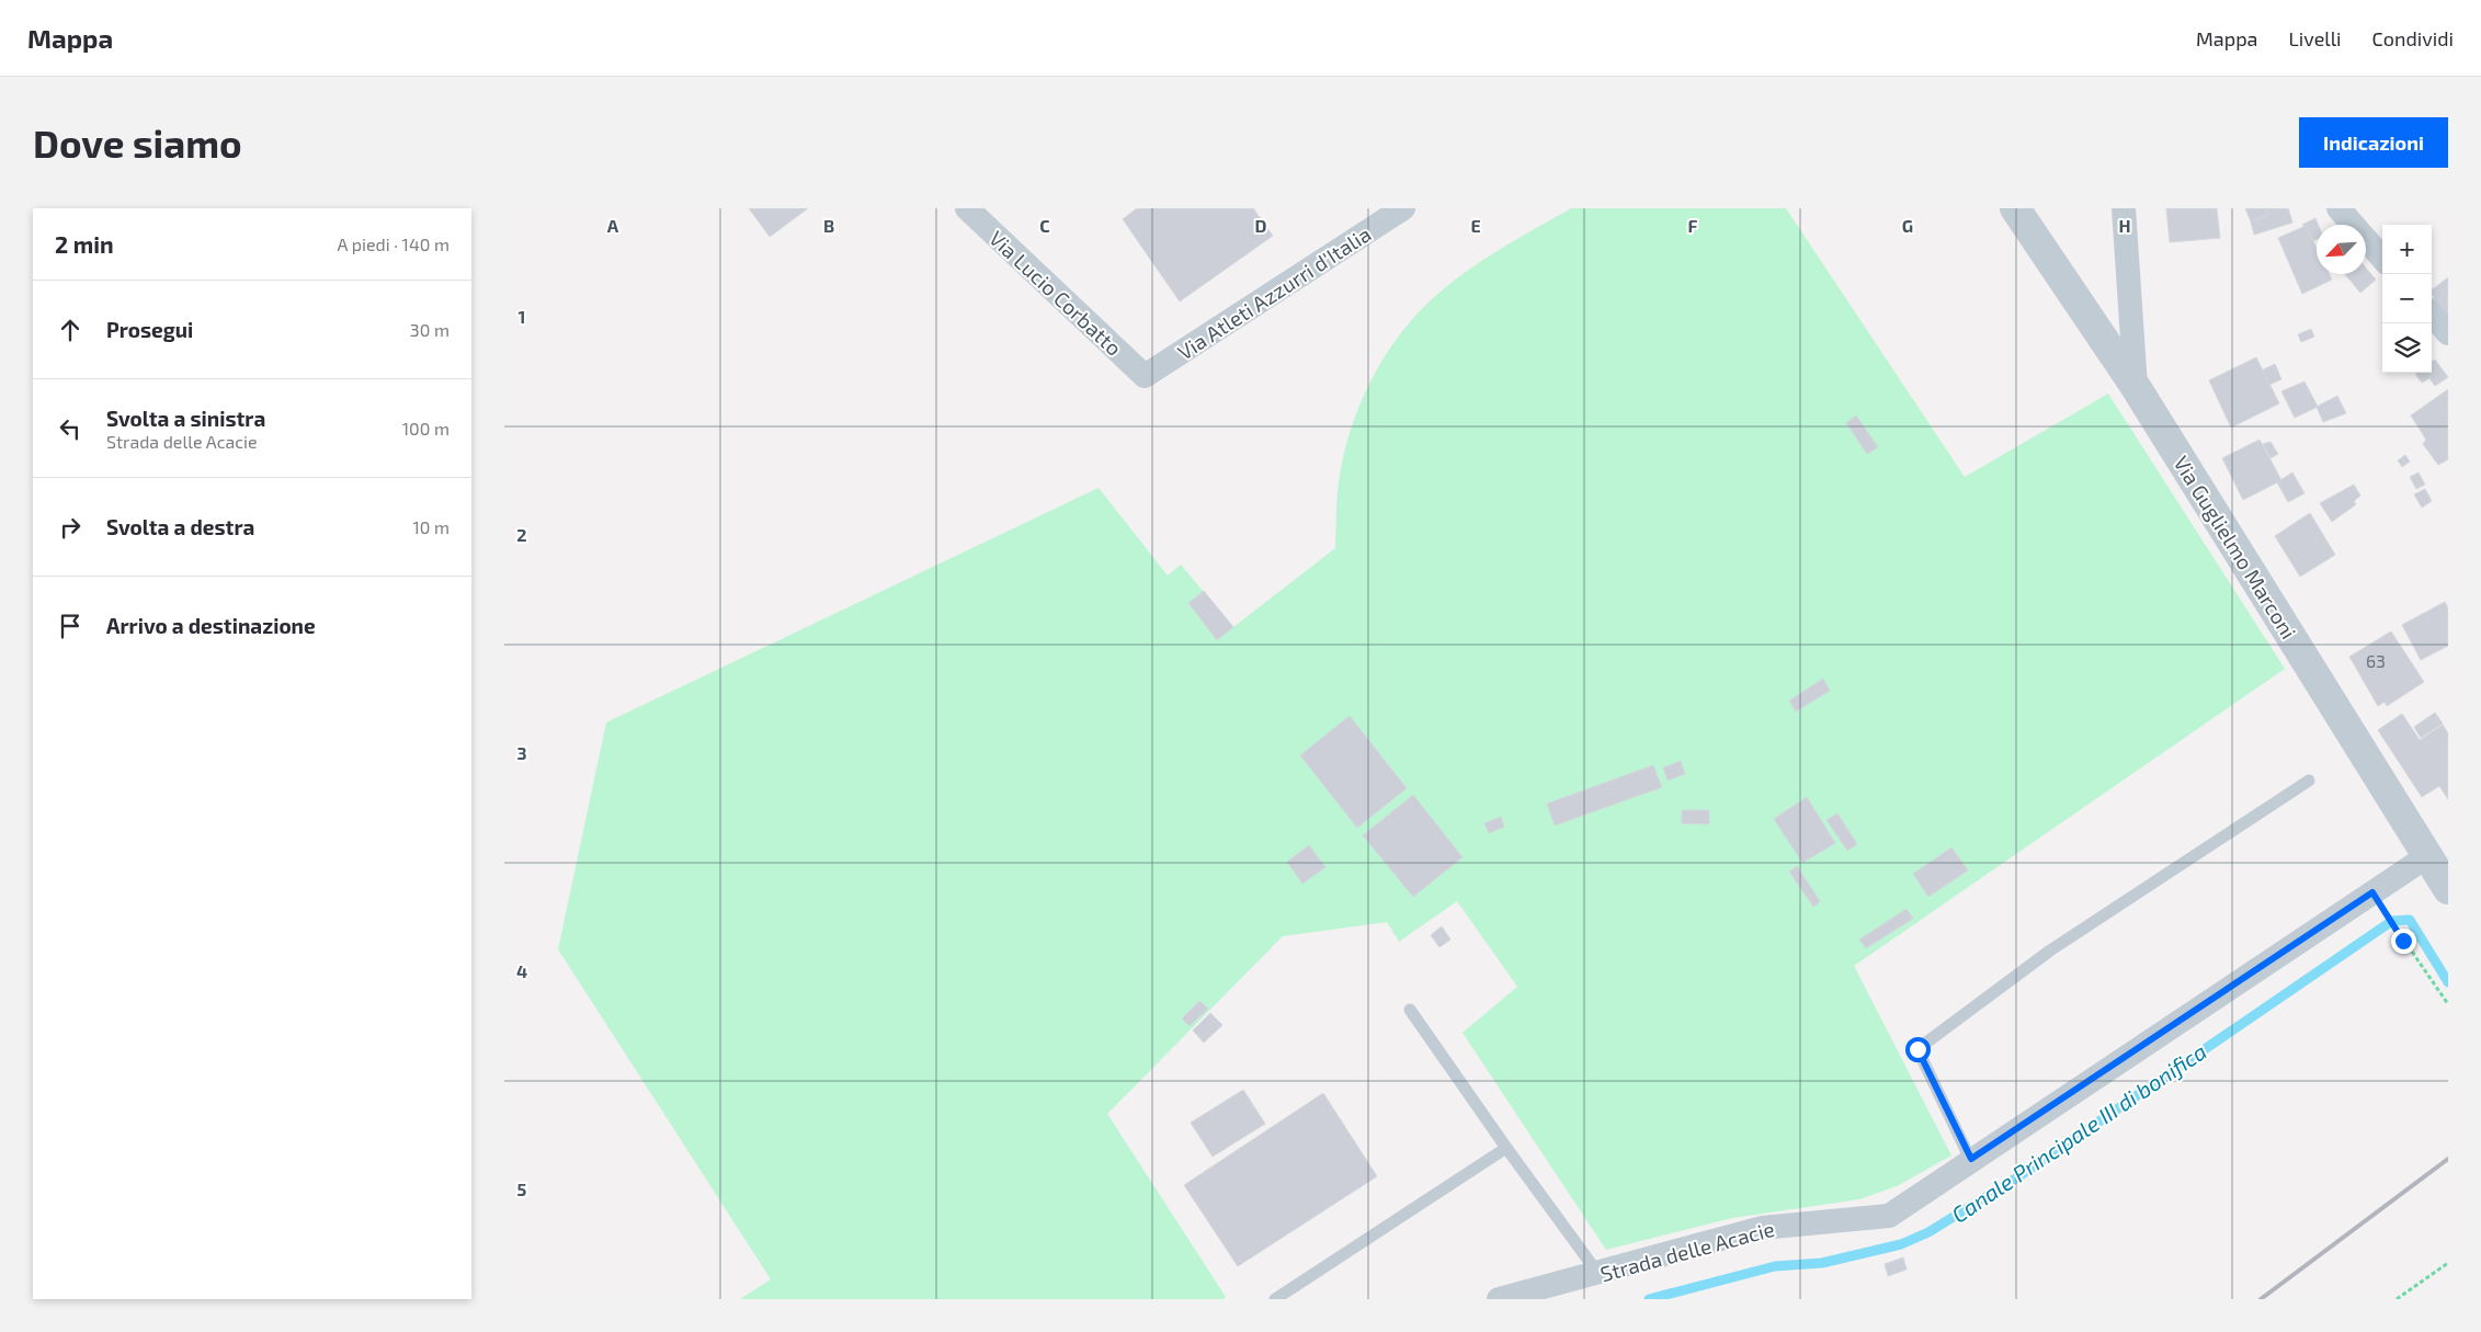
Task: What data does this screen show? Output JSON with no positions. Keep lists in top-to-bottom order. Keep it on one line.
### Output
{"streets":{"street":["Via Lucio Corbatto","Via Atleti Azzurri d'Italia","Via Guglielmo Marconi","Strada delle Acacie"]},"crossings":[["Via Lucio Corbatto","Via Atleti Azzurri d'Italia"],["Via Guglielmo Marconi","Strada delle Acacie"]],"water":["Canale Principale III di bonifica"],"house_numbers":["63"],"north":"bottom left","page":{"header":"Mappa","nav":["Mappa","Livelli","Condividi"],"buttons":"Indicazioni","title":"Dove siamo","heading":["2 min","A piedi · 140 m"],"map_buttons":["+","−"],"list":[["Prosegui","30 m"],["Svolta a sinistra","Strada delle Acacie","100 m"],["Svolta a destra","10 m"],"Arrivo a destinazione"]},"grid":{"columns":["A","B","C","D","E","F","G","H"],"rows":["1","2","3","4","5"]}}
